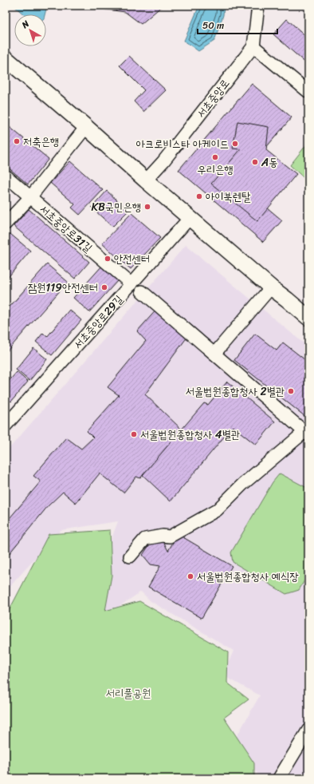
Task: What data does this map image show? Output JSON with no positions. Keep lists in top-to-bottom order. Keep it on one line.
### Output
{"streets":{"street":["서초중앙로","서초중앙로31길","서초중앙로29길"]},"crossings":[["서초중앙로31길","서초중앙로29길"]],"parks":["서리풀공원"],"places":["저축은행","아크로비스타 아케이드","우리은행","A동","아이북렌탈","KB국민은행","안전센터","잠원119안전센터","서울법원종합청사 2별관","서울법원종합청사 4별관","서울법원종합청사 예식장"],"scale_bar":"50 m","north":"top left"}
